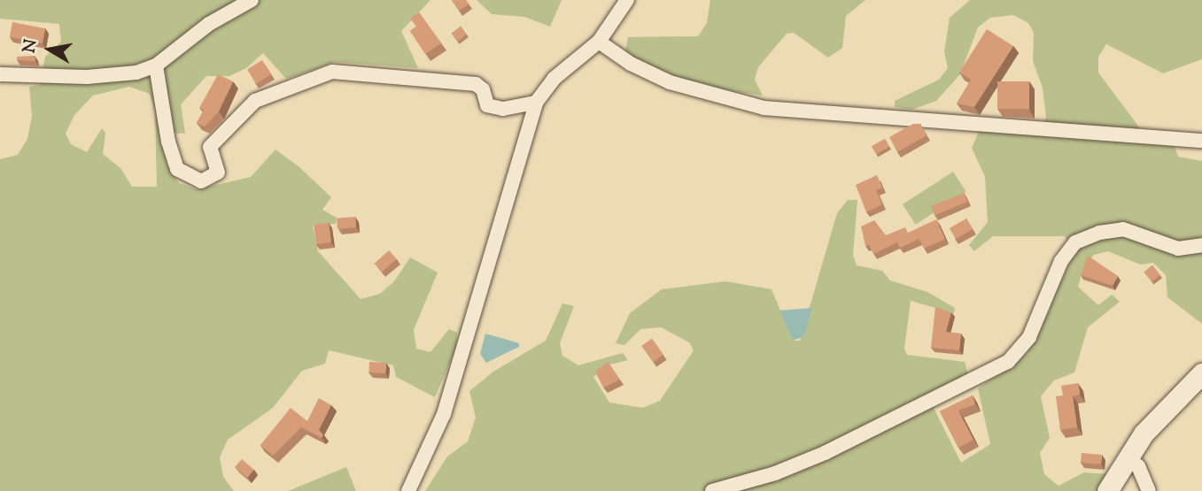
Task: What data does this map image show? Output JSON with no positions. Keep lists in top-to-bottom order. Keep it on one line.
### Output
{"north":"left"}
